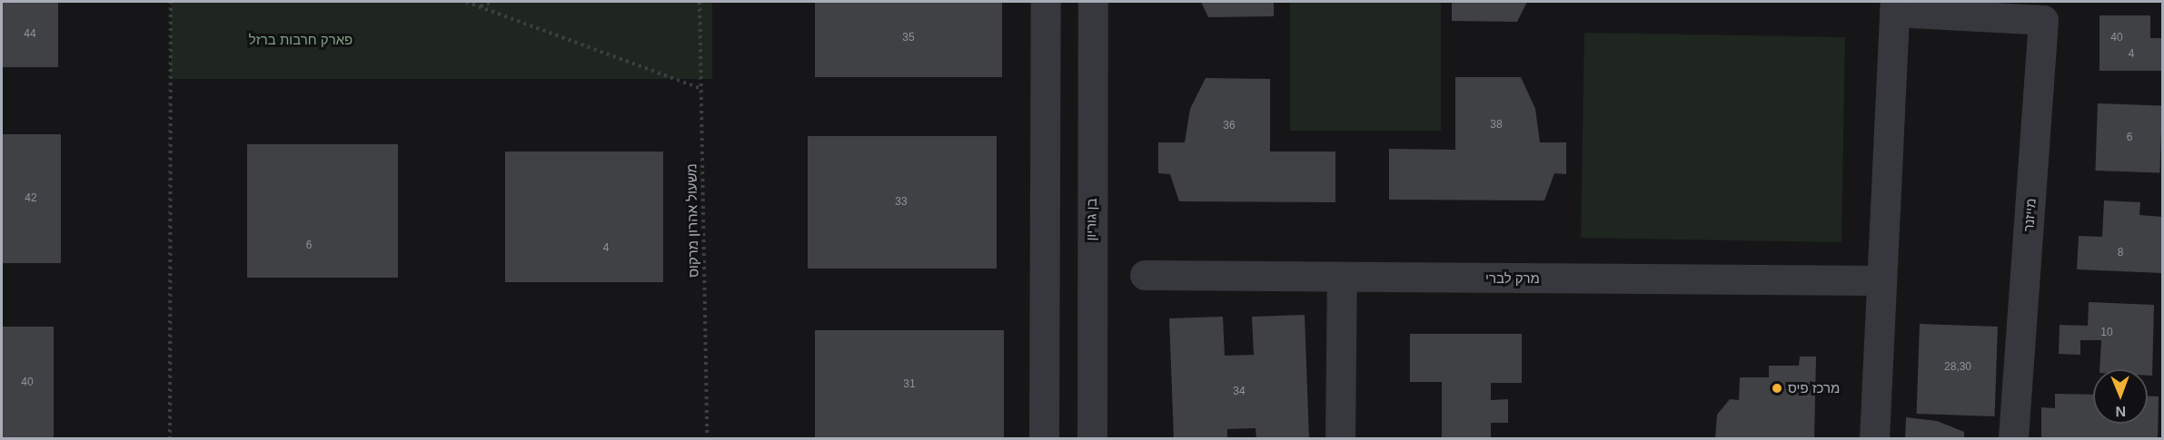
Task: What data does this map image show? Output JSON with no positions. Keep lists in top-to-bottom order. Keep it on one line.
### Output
{"streets":{"street":["מייזנר","בן גוריון","מרק לברי"],"path":["משעול אהרון מרקוס"]},"parks":["פארק חרבות ברזל"],"places":["מרכז פיס"],"house_numbers":["44","35","40","4","38","36","6","42","33","6","4","8","10","28,30","40","31","34"],"north":"bottom"}
